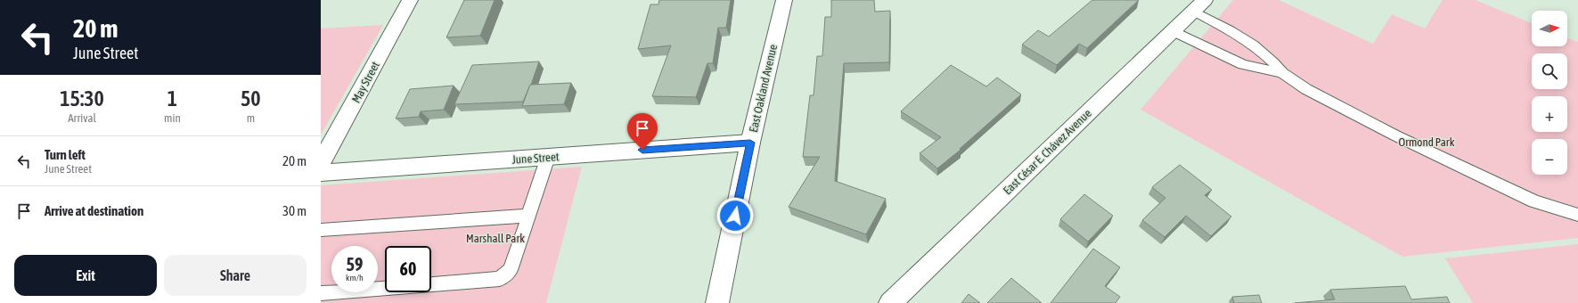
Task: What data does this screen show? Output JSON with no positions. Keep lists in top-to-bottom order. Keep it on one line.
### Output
{"streets":{"street":["May Street","East Oakland Avenue","East César E. Chávez Avenue","June Street"]},"crossings":[["East Oakland Avenue","June Street"]],"parks":["Ormond Park","Marshall Park"],"north":"right","page":{"turn":["20 m","June Street"],"map_buttons":["+","−"],"eta":["15:30","Arrival","1","min","50","m"],"list":[{"name":"Turn left","note":"June Street","value":"20 m"},{"name":"Arrive at destination","value":"30 m"}],"speed":"59 km/h","limit":"60","buttons":["Exit","Share"]}}
